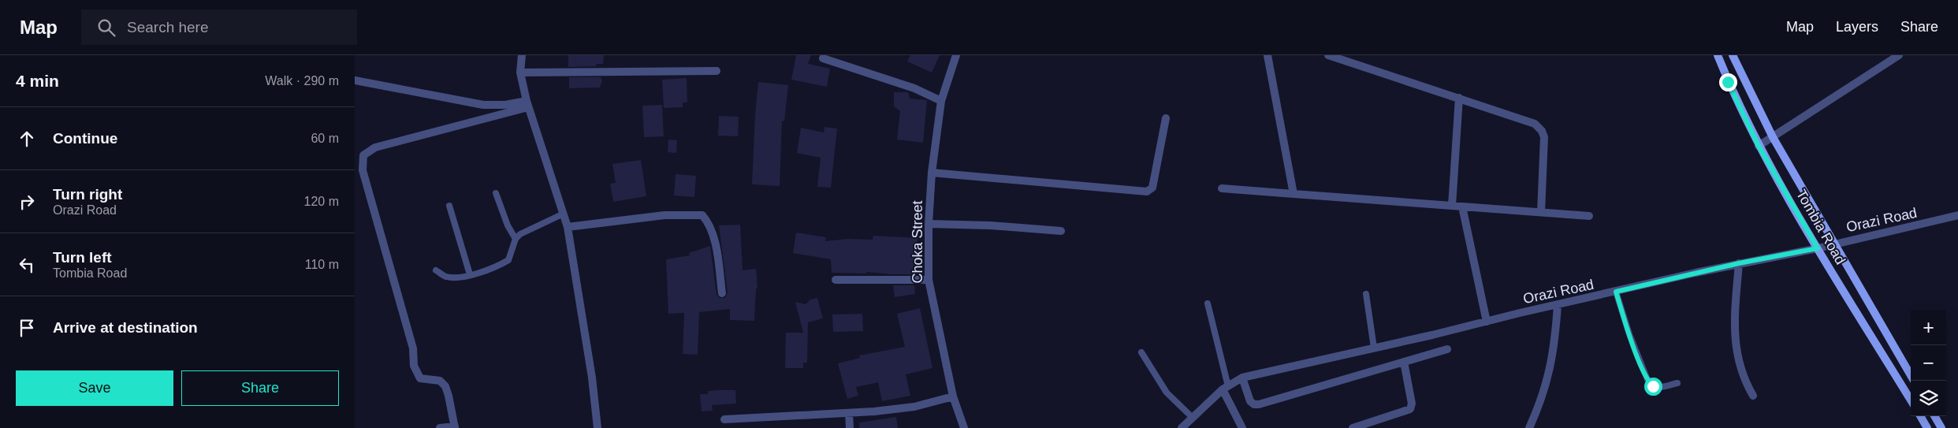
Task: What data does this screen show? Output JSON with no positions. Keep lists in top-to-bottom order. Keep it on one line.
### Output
{"streets":{"main road":["Tombia Road"],"street":["Orazi Road","Choka Street"]},"crossings":[["Orazi Road","Tombia Road"]],"page":{"header":"Map","search":"Search here","nav":["Map","Layers","Share"],"heading":["4 min","Walk · 290 m"],"list":[["Continue","60 m"],["Turn right","Orazi Road","120 m"],["Turn left","Tombia Road","110 m"],"Arrive at destination"],"map_buttons":["+","−"],"buttons":["Save","Share"]}}
